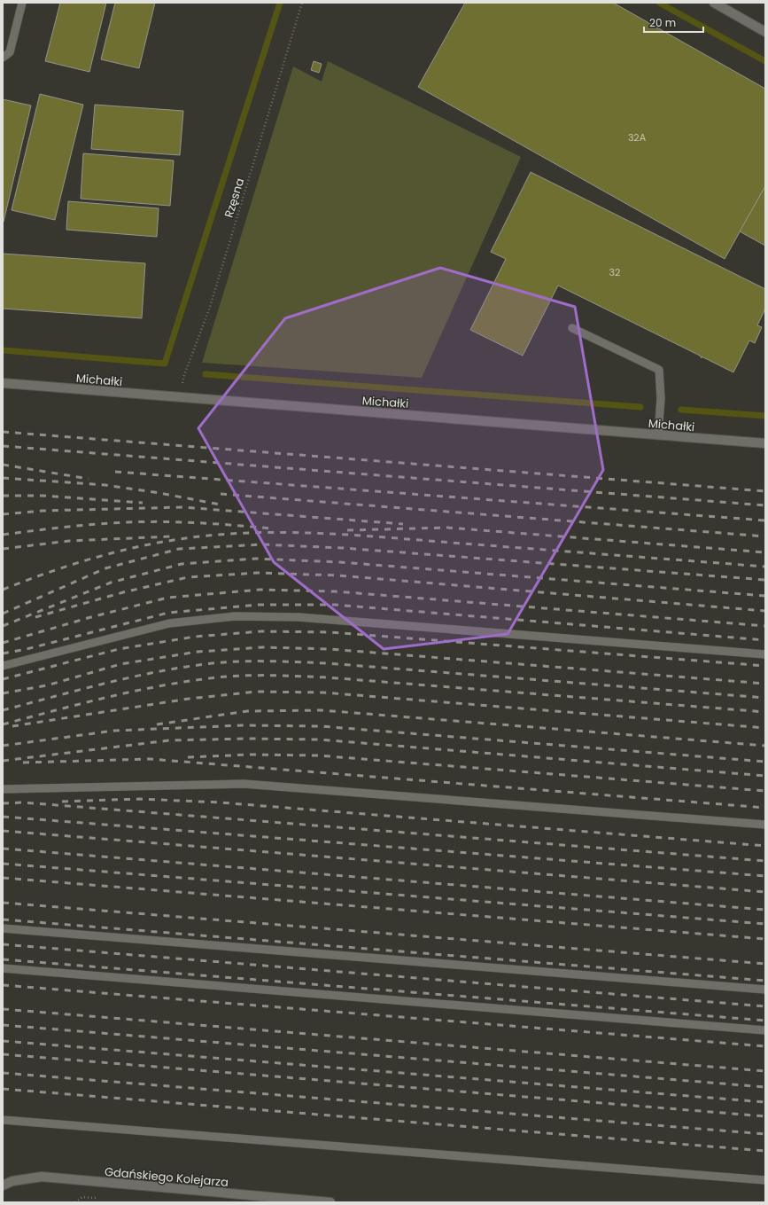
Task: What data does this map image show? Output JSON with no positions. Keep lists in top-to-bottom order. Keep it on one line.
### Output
{"streets":{"street":["Michałki","Gdańskiego Kolejarza"],"path":["Rzęsna"]},"crossings":[["Rzęsna","Michałki"]],"house_numbers":["32A","32"],"scale_bar":"20 m"}
